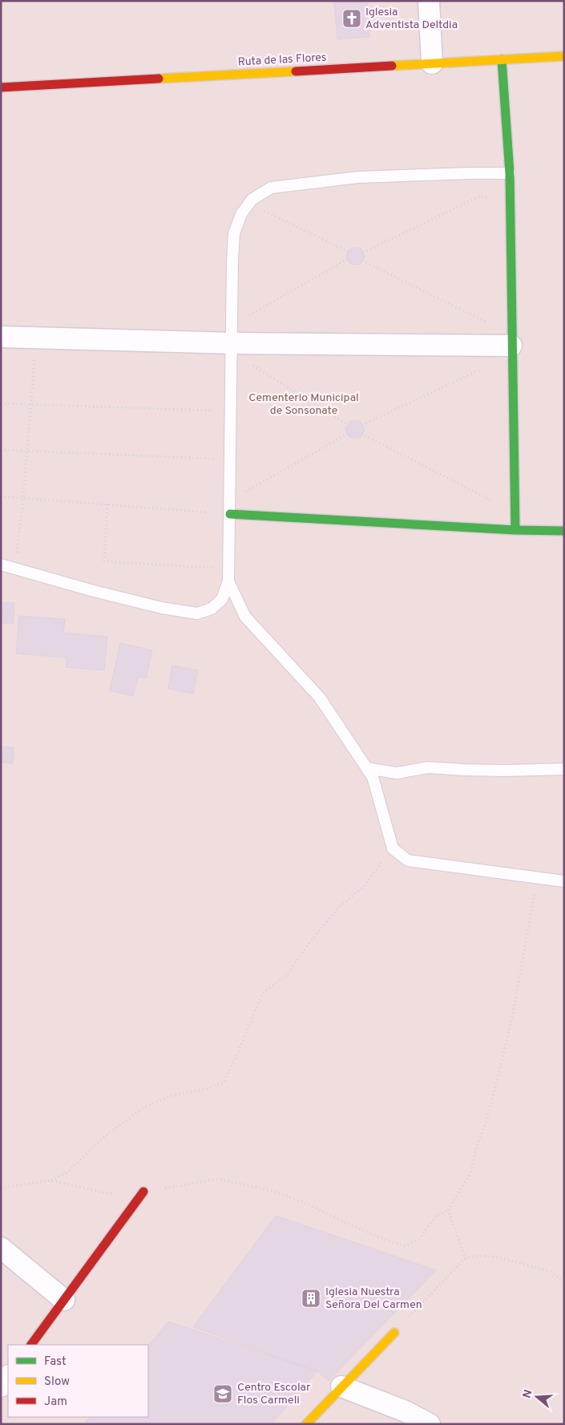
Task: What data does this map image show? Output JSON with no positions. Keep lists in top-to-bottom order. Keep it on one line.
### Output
{"streets":{"street":["Ruta de las Flores"]},"parks":["Cementerio Municipal de Sonsonate"],"places":{"church":["Iglesia Adventista Deltdia"],"building":["Iglesia Nuestra Señora Del Carmen"],"school or university":["Centro Escolar Flos Carmeli"]},"legend":["Fast","Slow","Jam"],"north":"left"}
